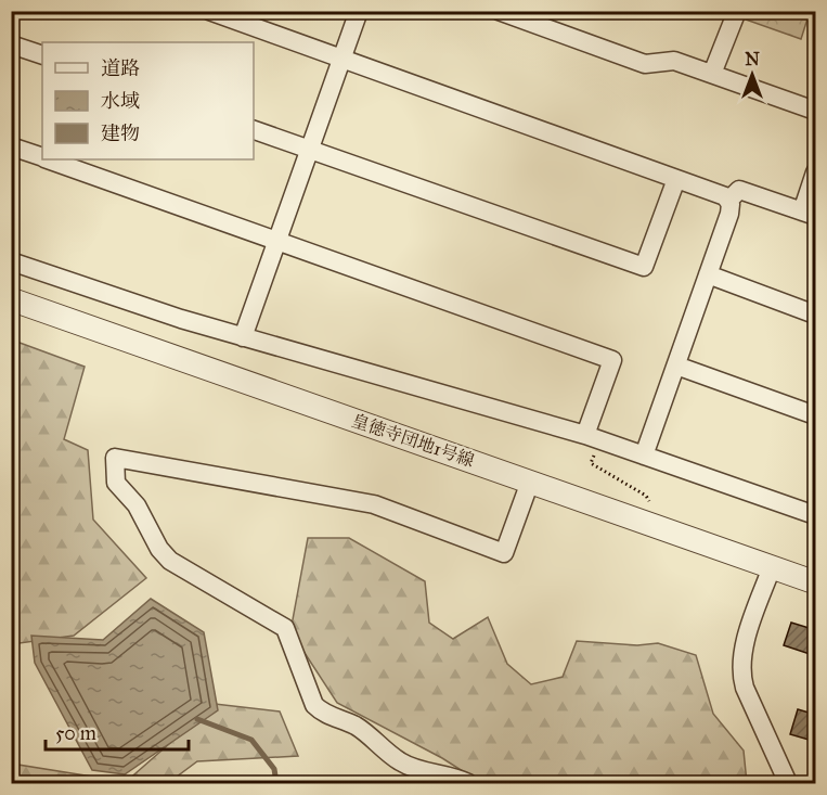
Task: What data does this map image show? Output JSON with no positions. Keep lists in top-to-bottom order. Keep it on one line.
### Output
{"streets":{"street":["皇徳寺団地1号線"]},"legend":["道路","水域","建物"],"scale_bar":"50 m","north":"top"}
